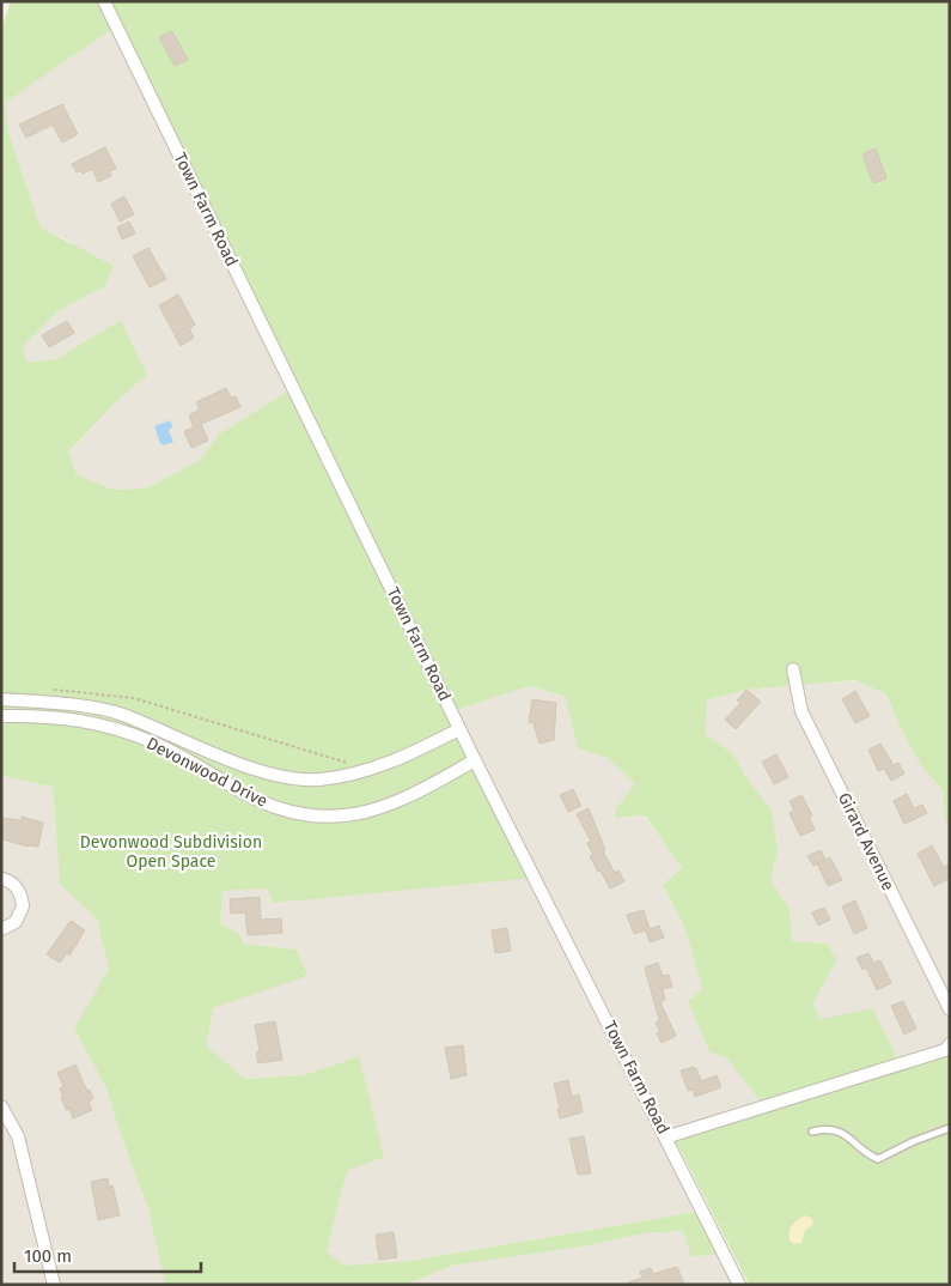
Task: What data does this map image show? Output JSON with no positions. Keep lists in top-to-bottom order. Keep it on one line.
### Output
{"streets":{"street":["Town Farm Road","Devonwood Drive","Girard Avenue"]},"crossings":[["Town Farm Road","Devonwood Drive"]],"parks":["Devonwood Subdivision Open Space"],"scale_bar":"100 m"}
